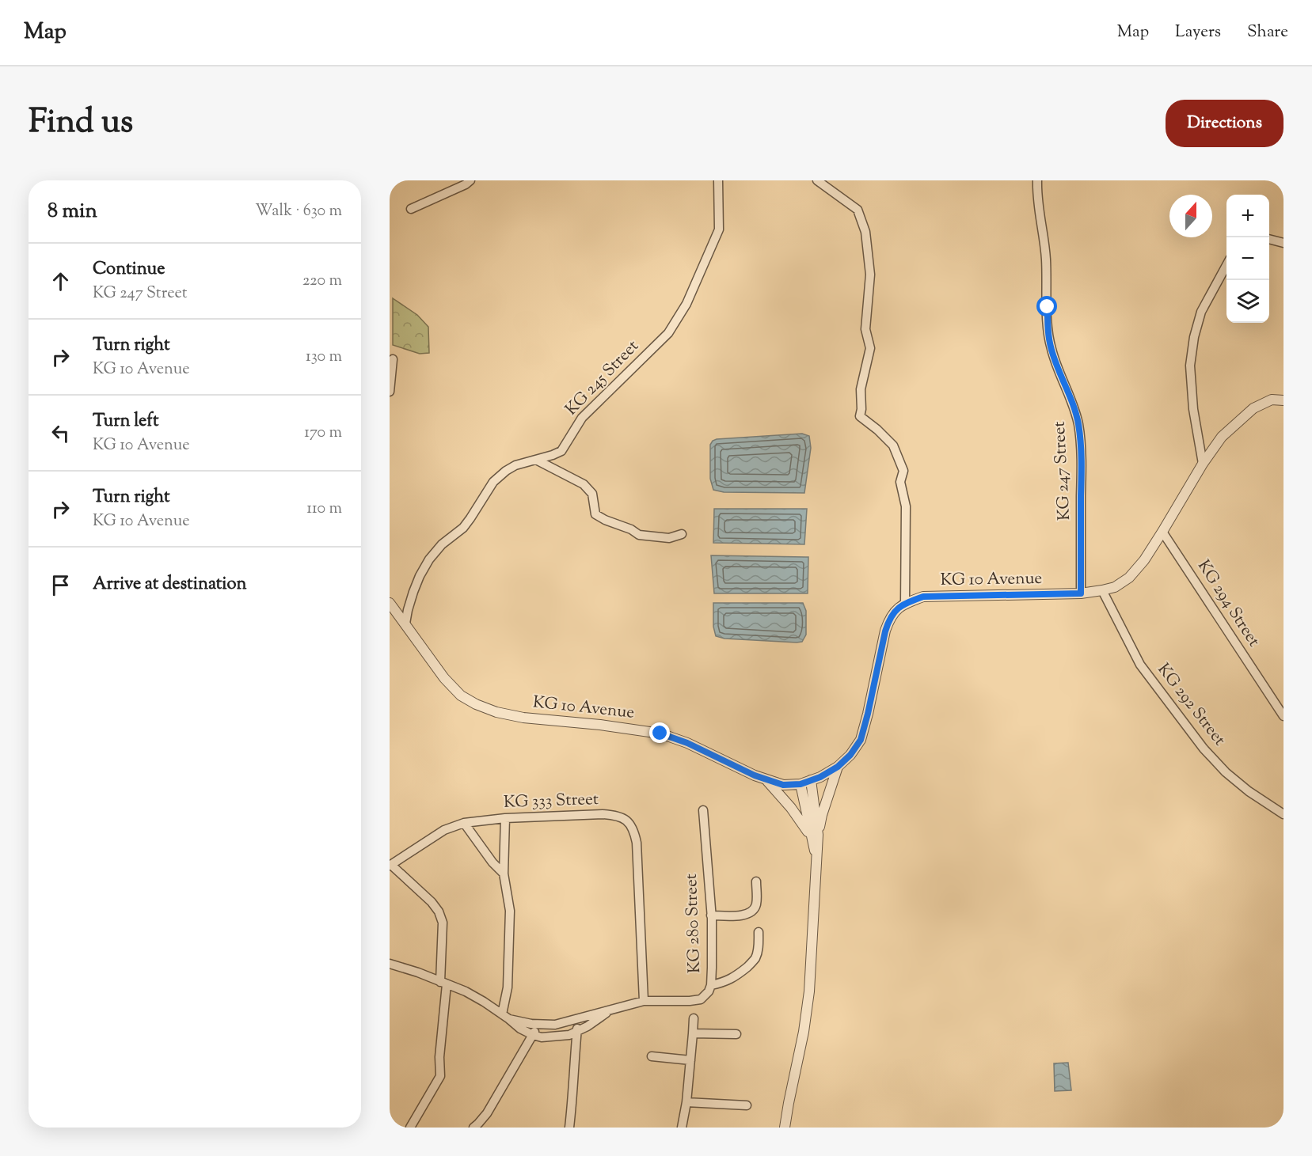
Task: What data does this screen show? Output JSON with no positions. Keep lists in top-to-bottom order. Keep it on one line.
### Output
{"streets":{"street":["KG 245 Street","KG 247 Street","KG 10 Avenue","KG 294 Street","KG 292 Street","KG 333 Street","KG 280 Street"]},"crossings":[["KG 245 Street","KG 10 Avenue"],["KG 247 Street","KG 10 Avenue"],["KG 10 Avenue","KG 294 Street"],["KG 10 Avenue","KG 292 Street"],["KG 333 Street","KG 280 Street"]],"north":"top","page":{"header":"Map","nav":["Map","Layers","Share"],"title":"Find us","buttons":"Directions","heading":["8 min","Walk · 630 m"],"map_buttons":["+","−"],"list":[["Continue","KG 247 Street","220 m"],["Turn right","KG 10 Avenue","130 m"],["Turn left","KG 10 Avenue","170 m"],["Turn right","KG 10 Avenue","110 m"],"Arrive at destination"]}}
